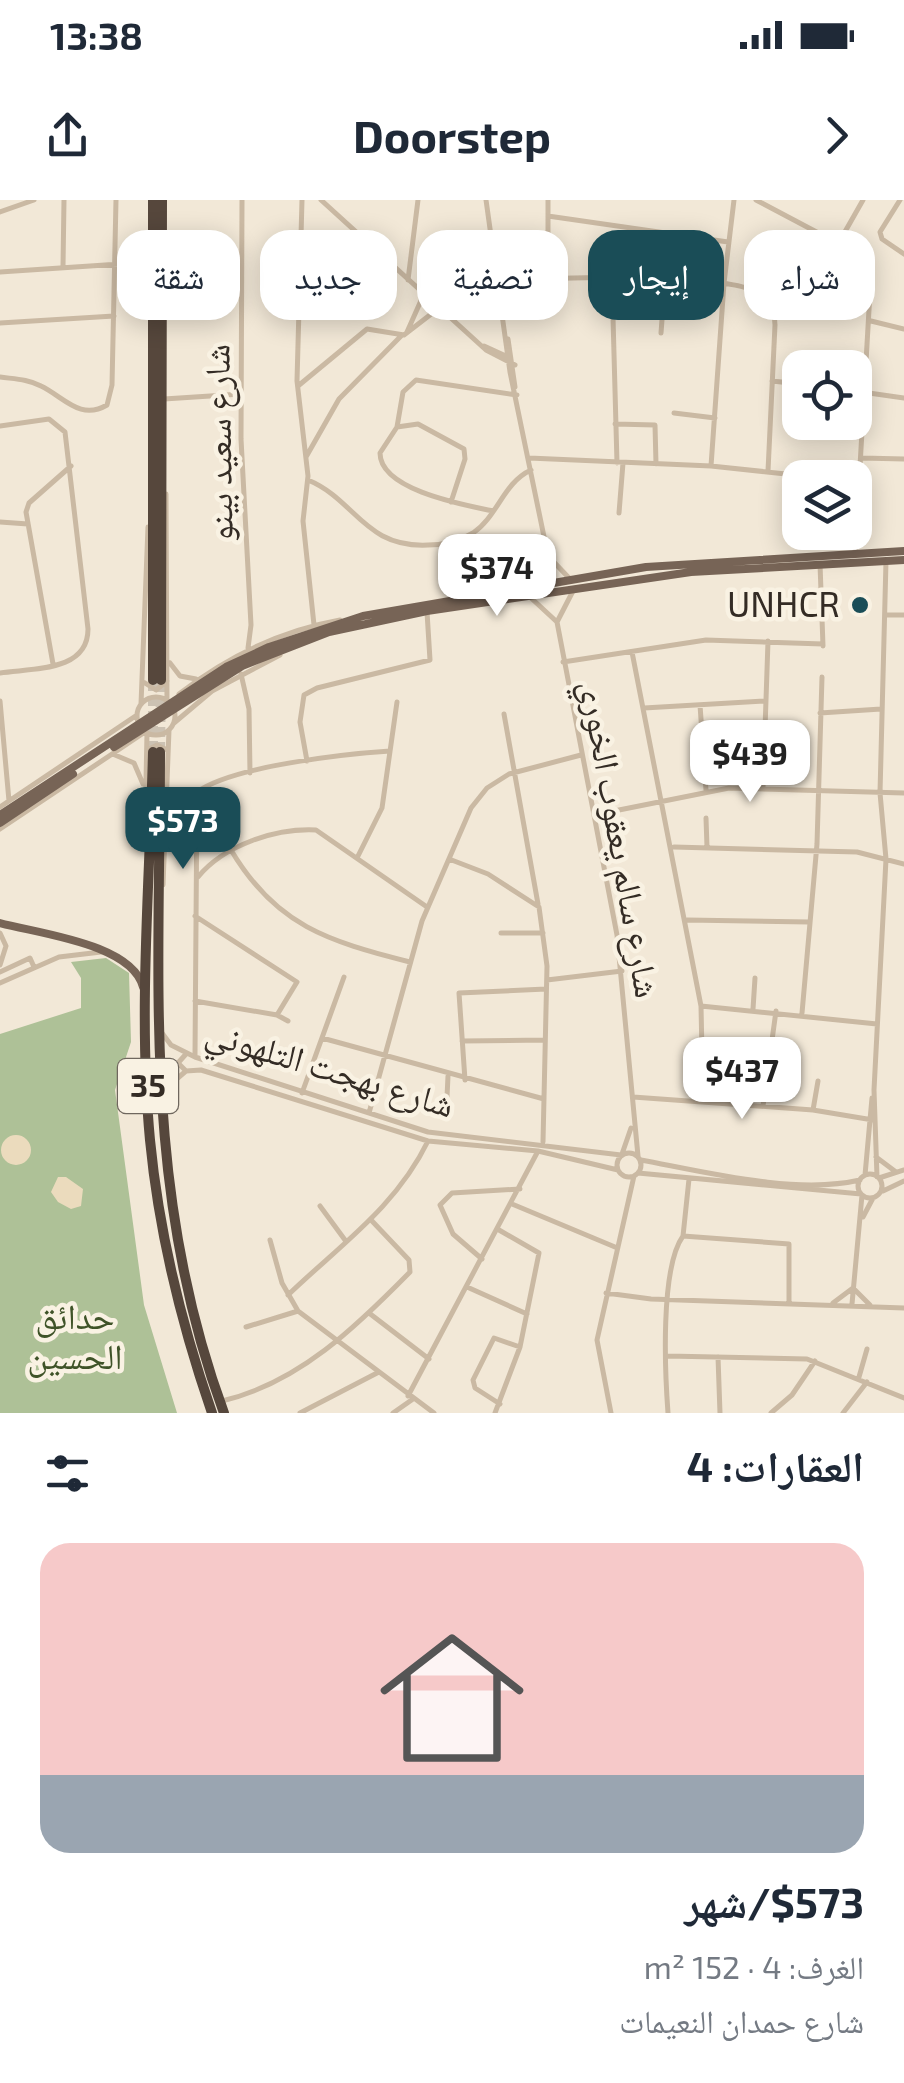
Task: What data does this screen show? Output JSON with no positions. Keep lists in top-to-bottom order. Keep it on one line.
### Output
{"streets":{"highway":["35"],"street":["شارع سعيد بينو","شارع سالم يعقوب الخوري","شارع بهجت التلهوني"]},"crossings":[["شارع سالم يعقوب الخوري","شارع بهجت التلهوني"],["شارع بهجت التلهوني","35"]],"parks":["حدائق الحسين"],"places":["UNHCR"],"page":{"status":"13:38","header":"Doorstep","chip":["شراء","إيجار","تصفية","جديد","شقة"],"price":["$374","$439","$573","$437"],"heading":"العقارات: 4","list":[{"name":"$573/شهر","note":"الغرف: 4 · 152 m² · شارع حمدان النعيمات"}]}}
